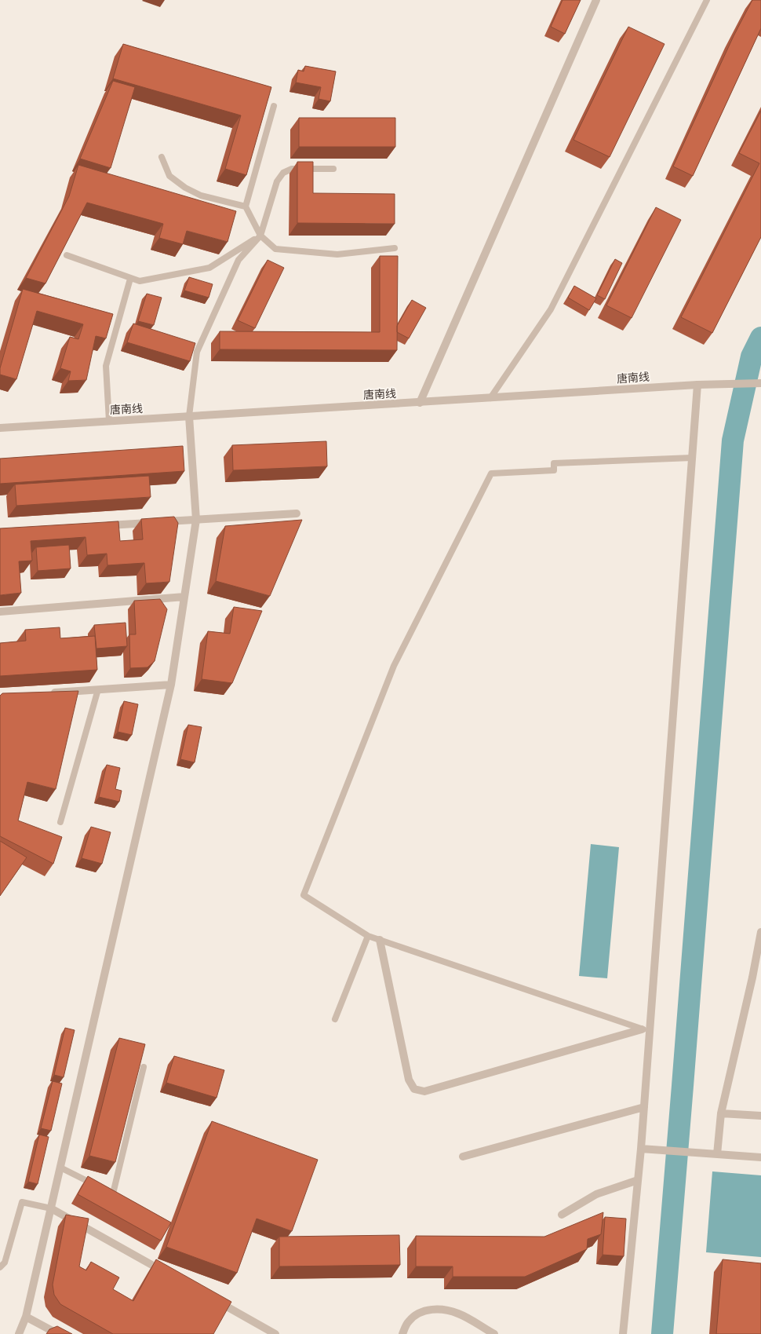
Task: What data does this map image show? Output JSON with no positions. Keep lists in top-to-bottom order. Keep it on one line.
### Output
{"streets":{"street":["唐南线"]}}
